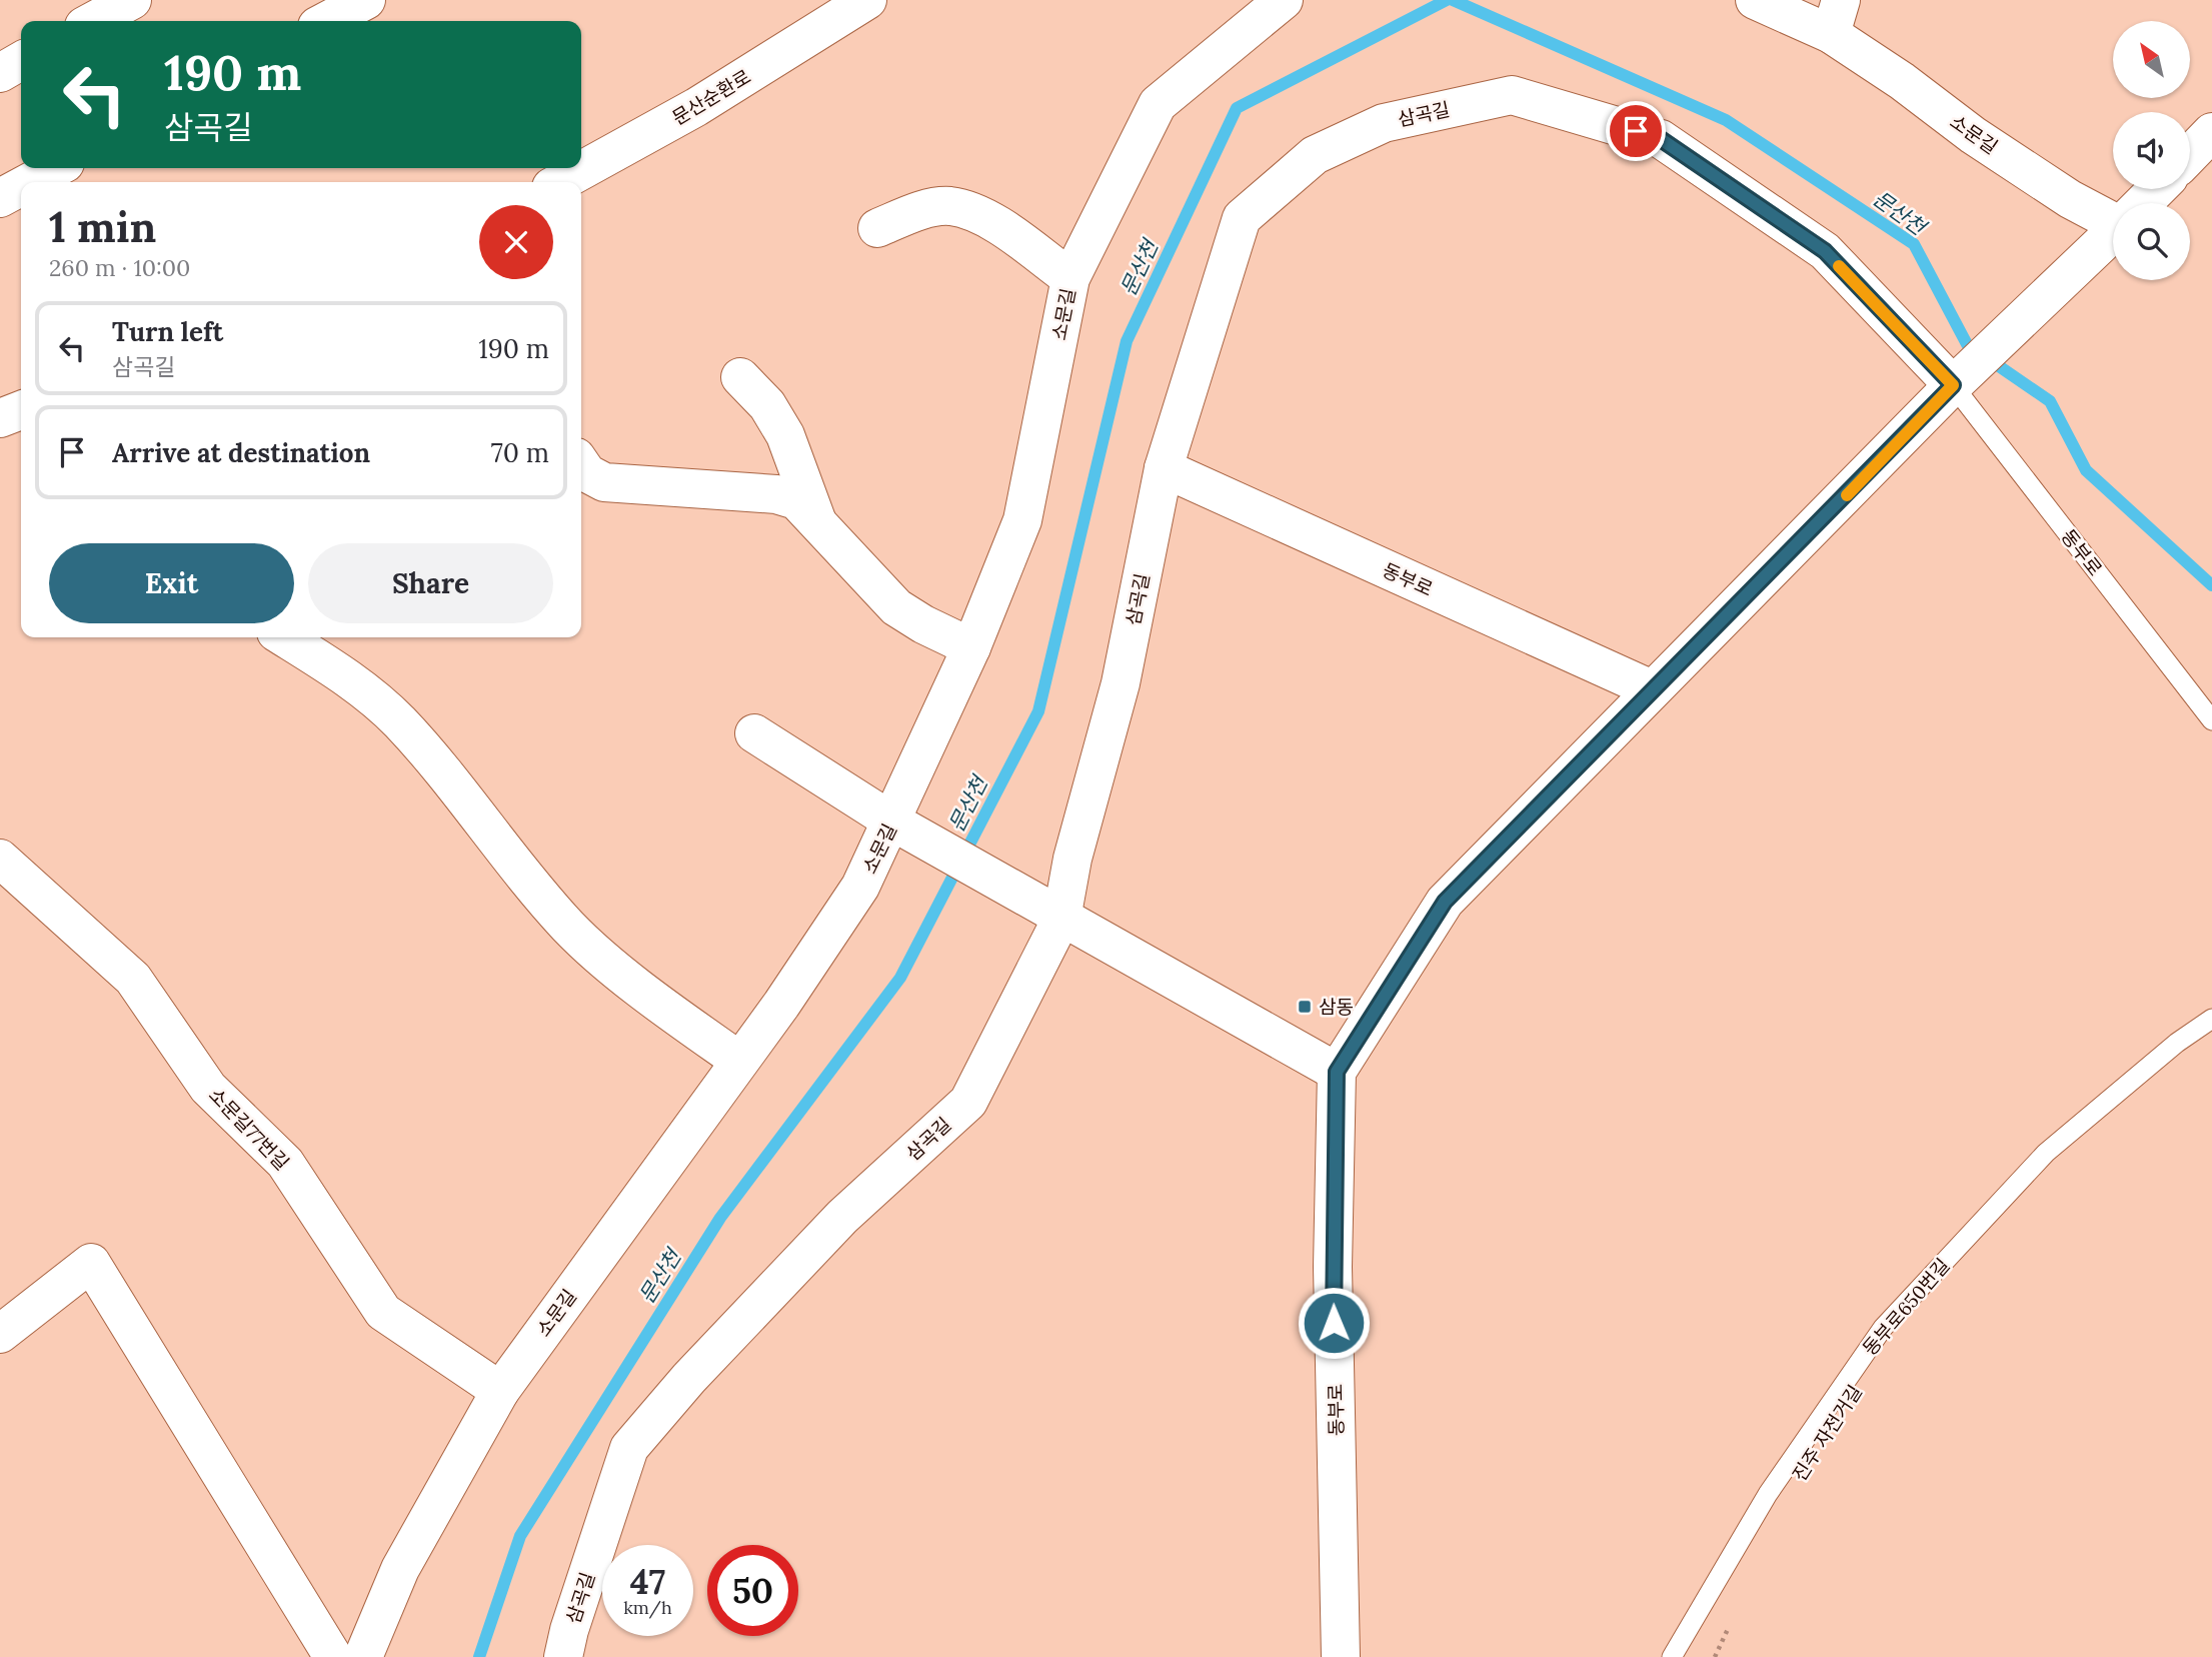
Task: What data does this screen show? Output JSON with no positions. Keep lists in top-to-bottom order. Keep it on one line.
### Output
{"streets":{"main road":["문산순환로","삼곡길","소문길","동부로","소문길77번길"],"lane":["동부로650번길"]},"crossings":[["삼곡길","동부로"],["소문길","소문길77번길"]],"water":["문산천"],"places":{"transit":["삼동"]},"north":"top left","page":{"turn":["190 m","삼곡길"],"heading":["1 min","260 m · 10:00"],"list":[{"name":"Turn left","note":"삼곡길","value":"190 m"},{"name":"Arrive at destination","value":"70 m"}],"buttons":["Exit","Share"],"speed":"47 km/h","limit":"50"}}
